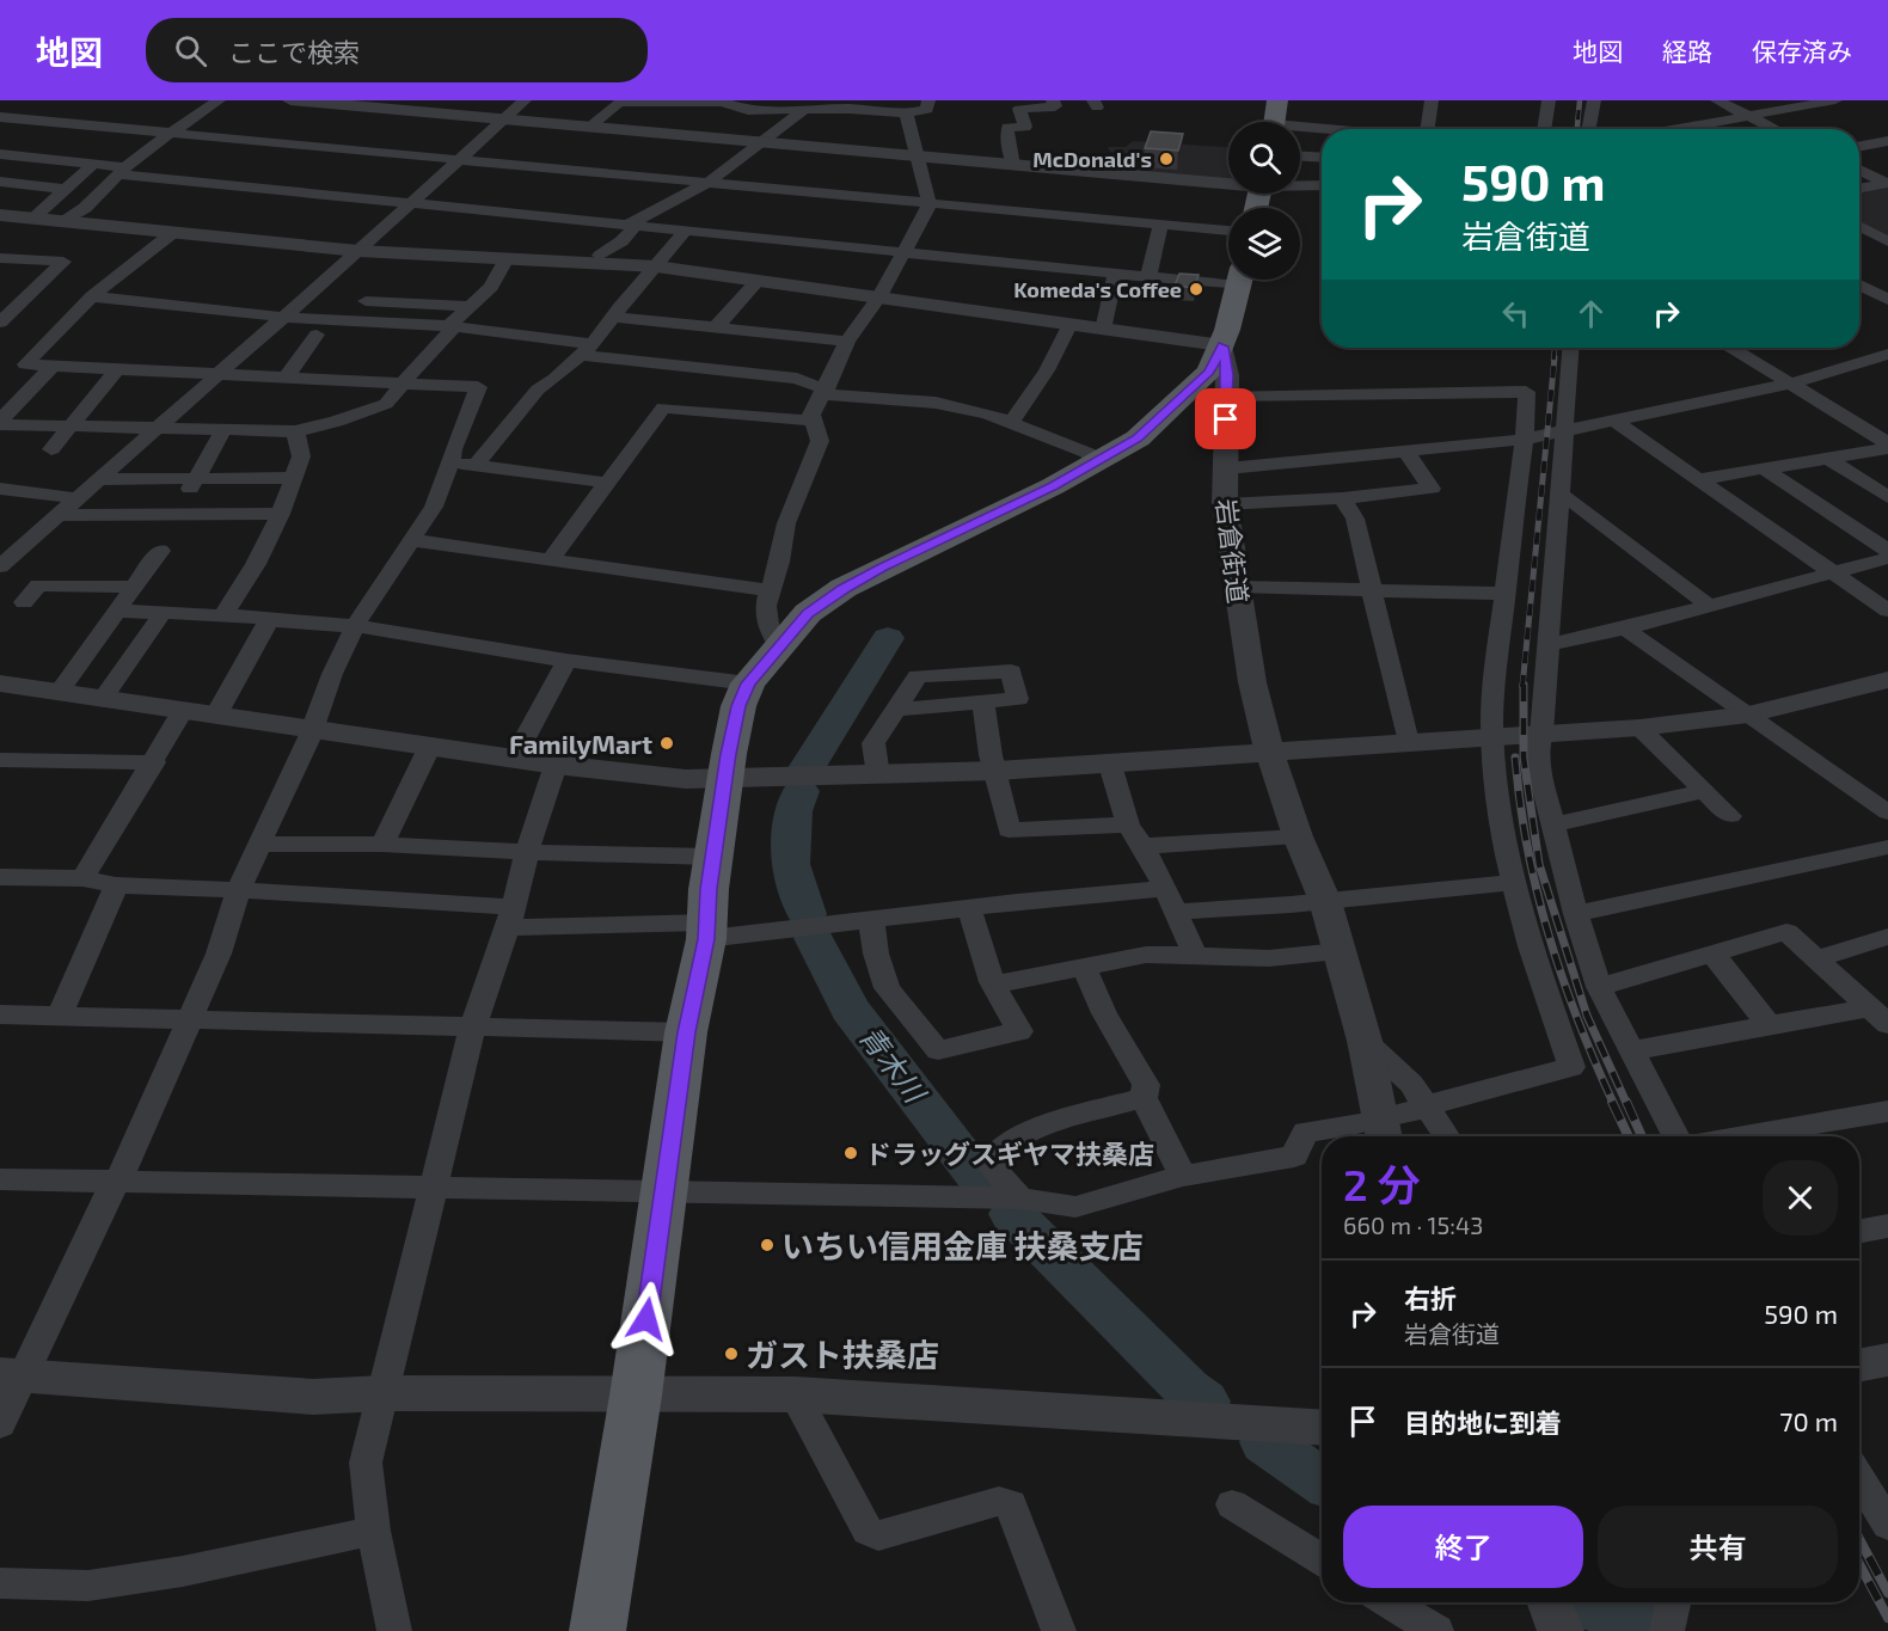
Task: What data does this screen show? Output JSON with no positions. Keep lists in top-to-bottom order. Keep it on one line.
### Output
{"streets":{"street":["岩倉街道"]},"water":["青木川"],"places":["McDonald's","Komeda's Coffee","FamilyMart","ドラッグスギヤマ扶桑店","いちい信用金庫 扶桑支店","ガスト扶桑店"],"page":{"header":"地図","search":"ここで検索","nav":["地図","経路","保存済み"],"turn":["590 m","岩倉街道"],"heading":["2 分","660 m · 15:43"],"list":[{"name":"右折","note":"岩倉街道","value":"590 m"},{"name":"目的地に到着","value":"70 m"}],"buttons":["終了","共有"]}}
